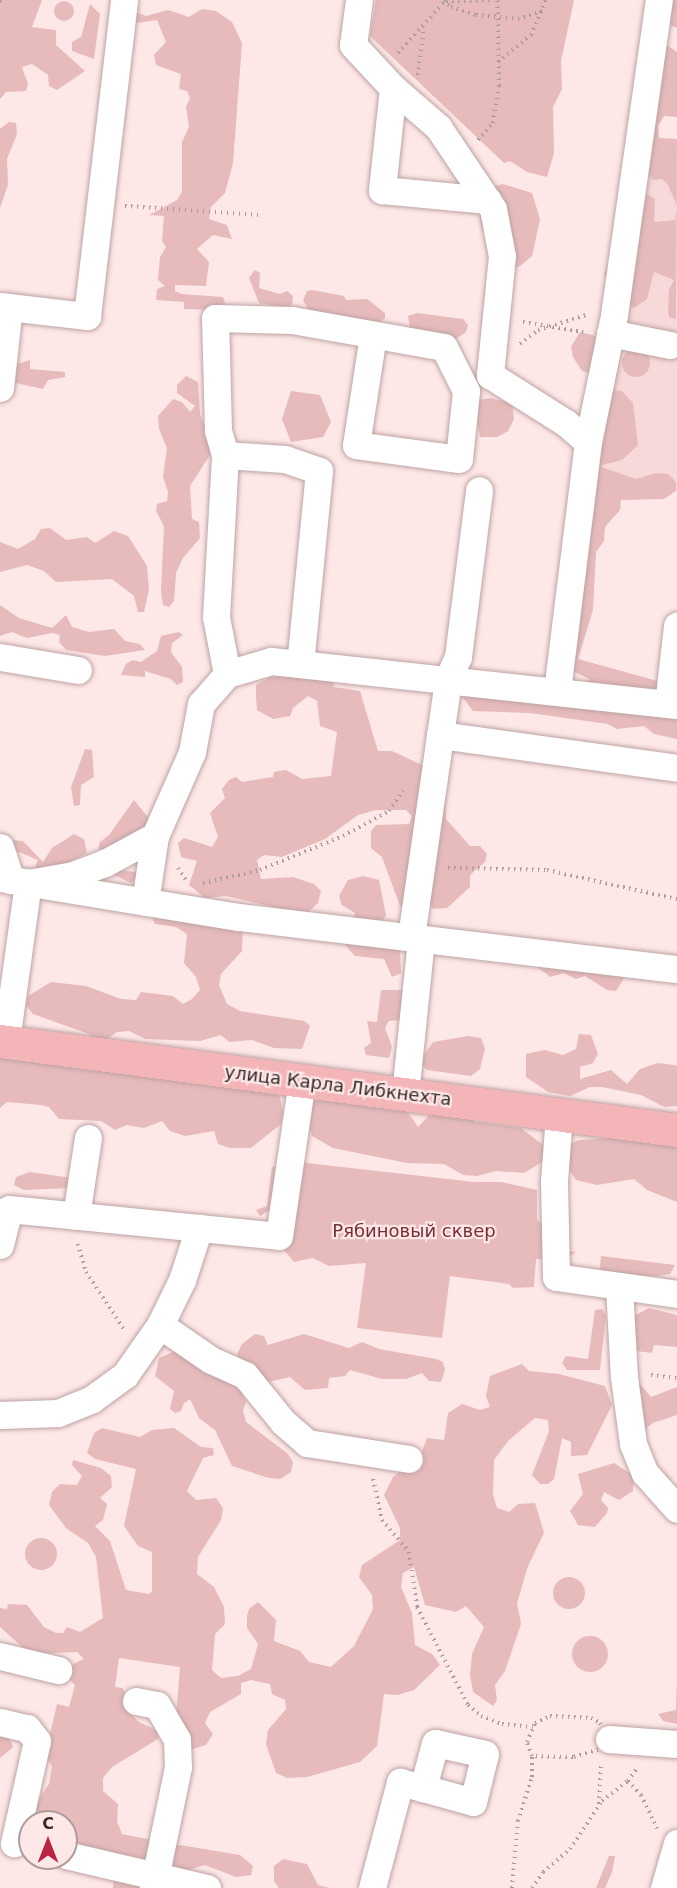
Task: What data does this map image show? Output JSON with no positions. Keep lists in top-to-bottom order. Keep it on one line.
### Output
{"streets":{"main road":["улица Карла Либкнехта"]},"parks":["Рябиновый сквер"],"north":"top"}
